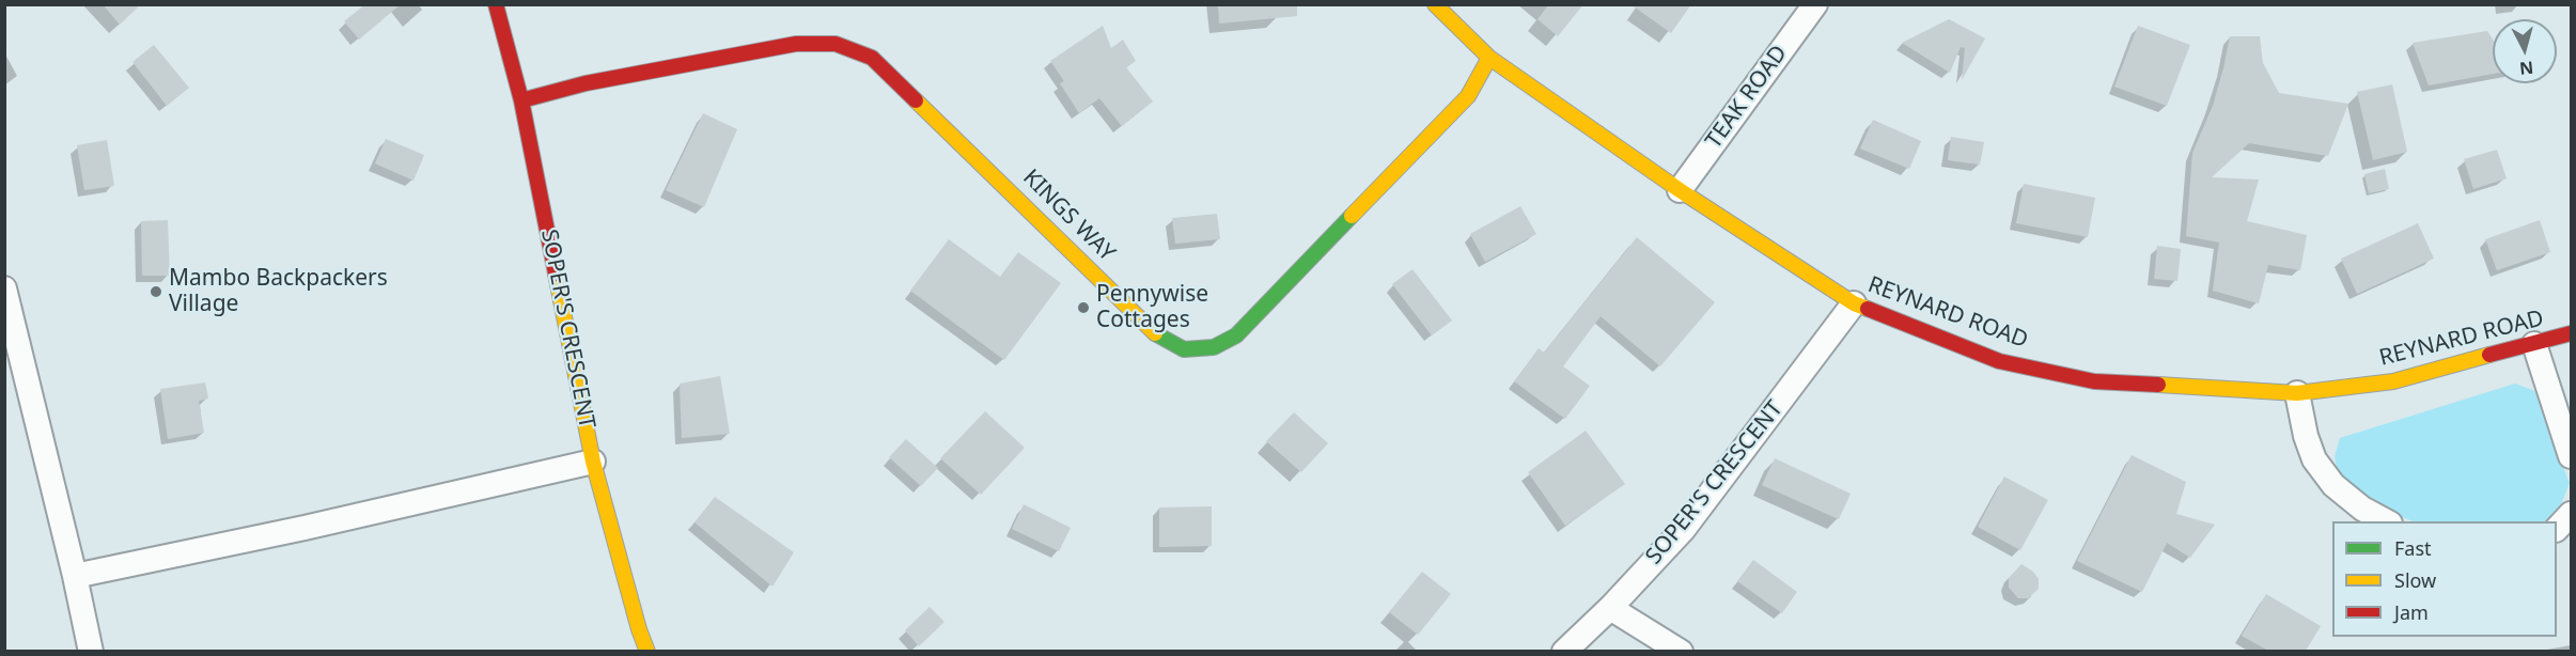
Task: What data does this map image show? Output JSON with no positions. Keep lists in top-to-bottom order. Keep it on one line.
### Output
{"streets":{"street":["TEAK ROAD","KINGS WAY","REYNARD ROAD","SOPER'S CRESCENT"]},"crossings":[["TEAK ROAD","REYNARD ROAD"],["KINGS WAY","REYNARD ROAD"],["KINGS WAY","SOPER'S CRESCENT"],["REYNARD ROAD","SOPER'S CRESCENT"]],"places":["Mambo Backpackers Village","Pennywise Cottages"],"legend":["Fast","Slow","Jam"],"north":"bottom"}
